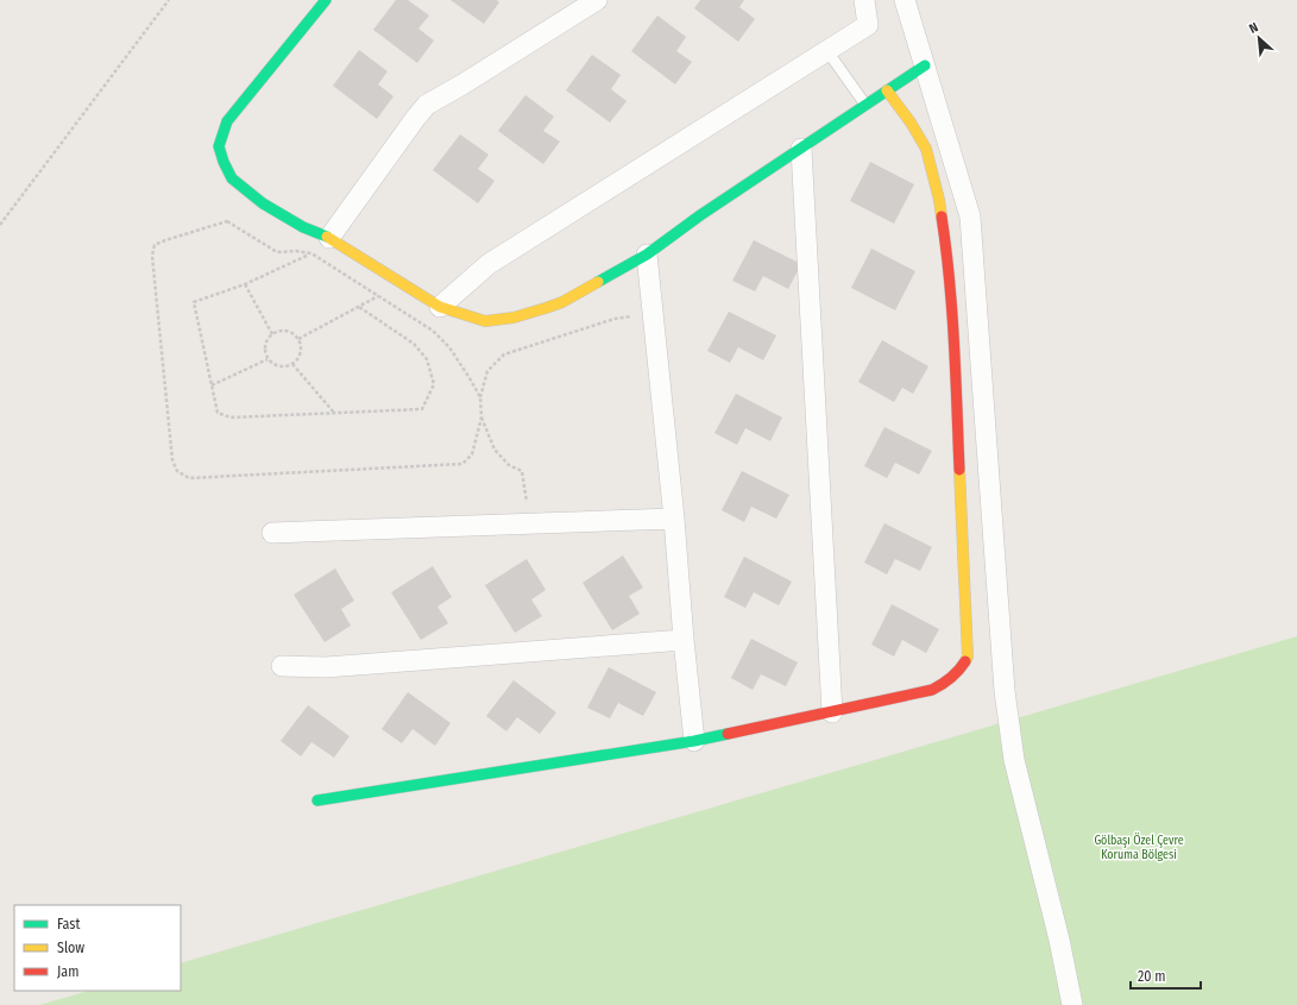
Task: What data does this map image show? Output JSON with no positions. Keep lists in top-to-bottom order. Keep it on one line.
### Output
{"parks":["Gölbaşı Özel Çevre Koruma Bölgesi"],"legend":["Fast","Slow","Jam"],"scale_bar":"20 m","north":"top left"}
